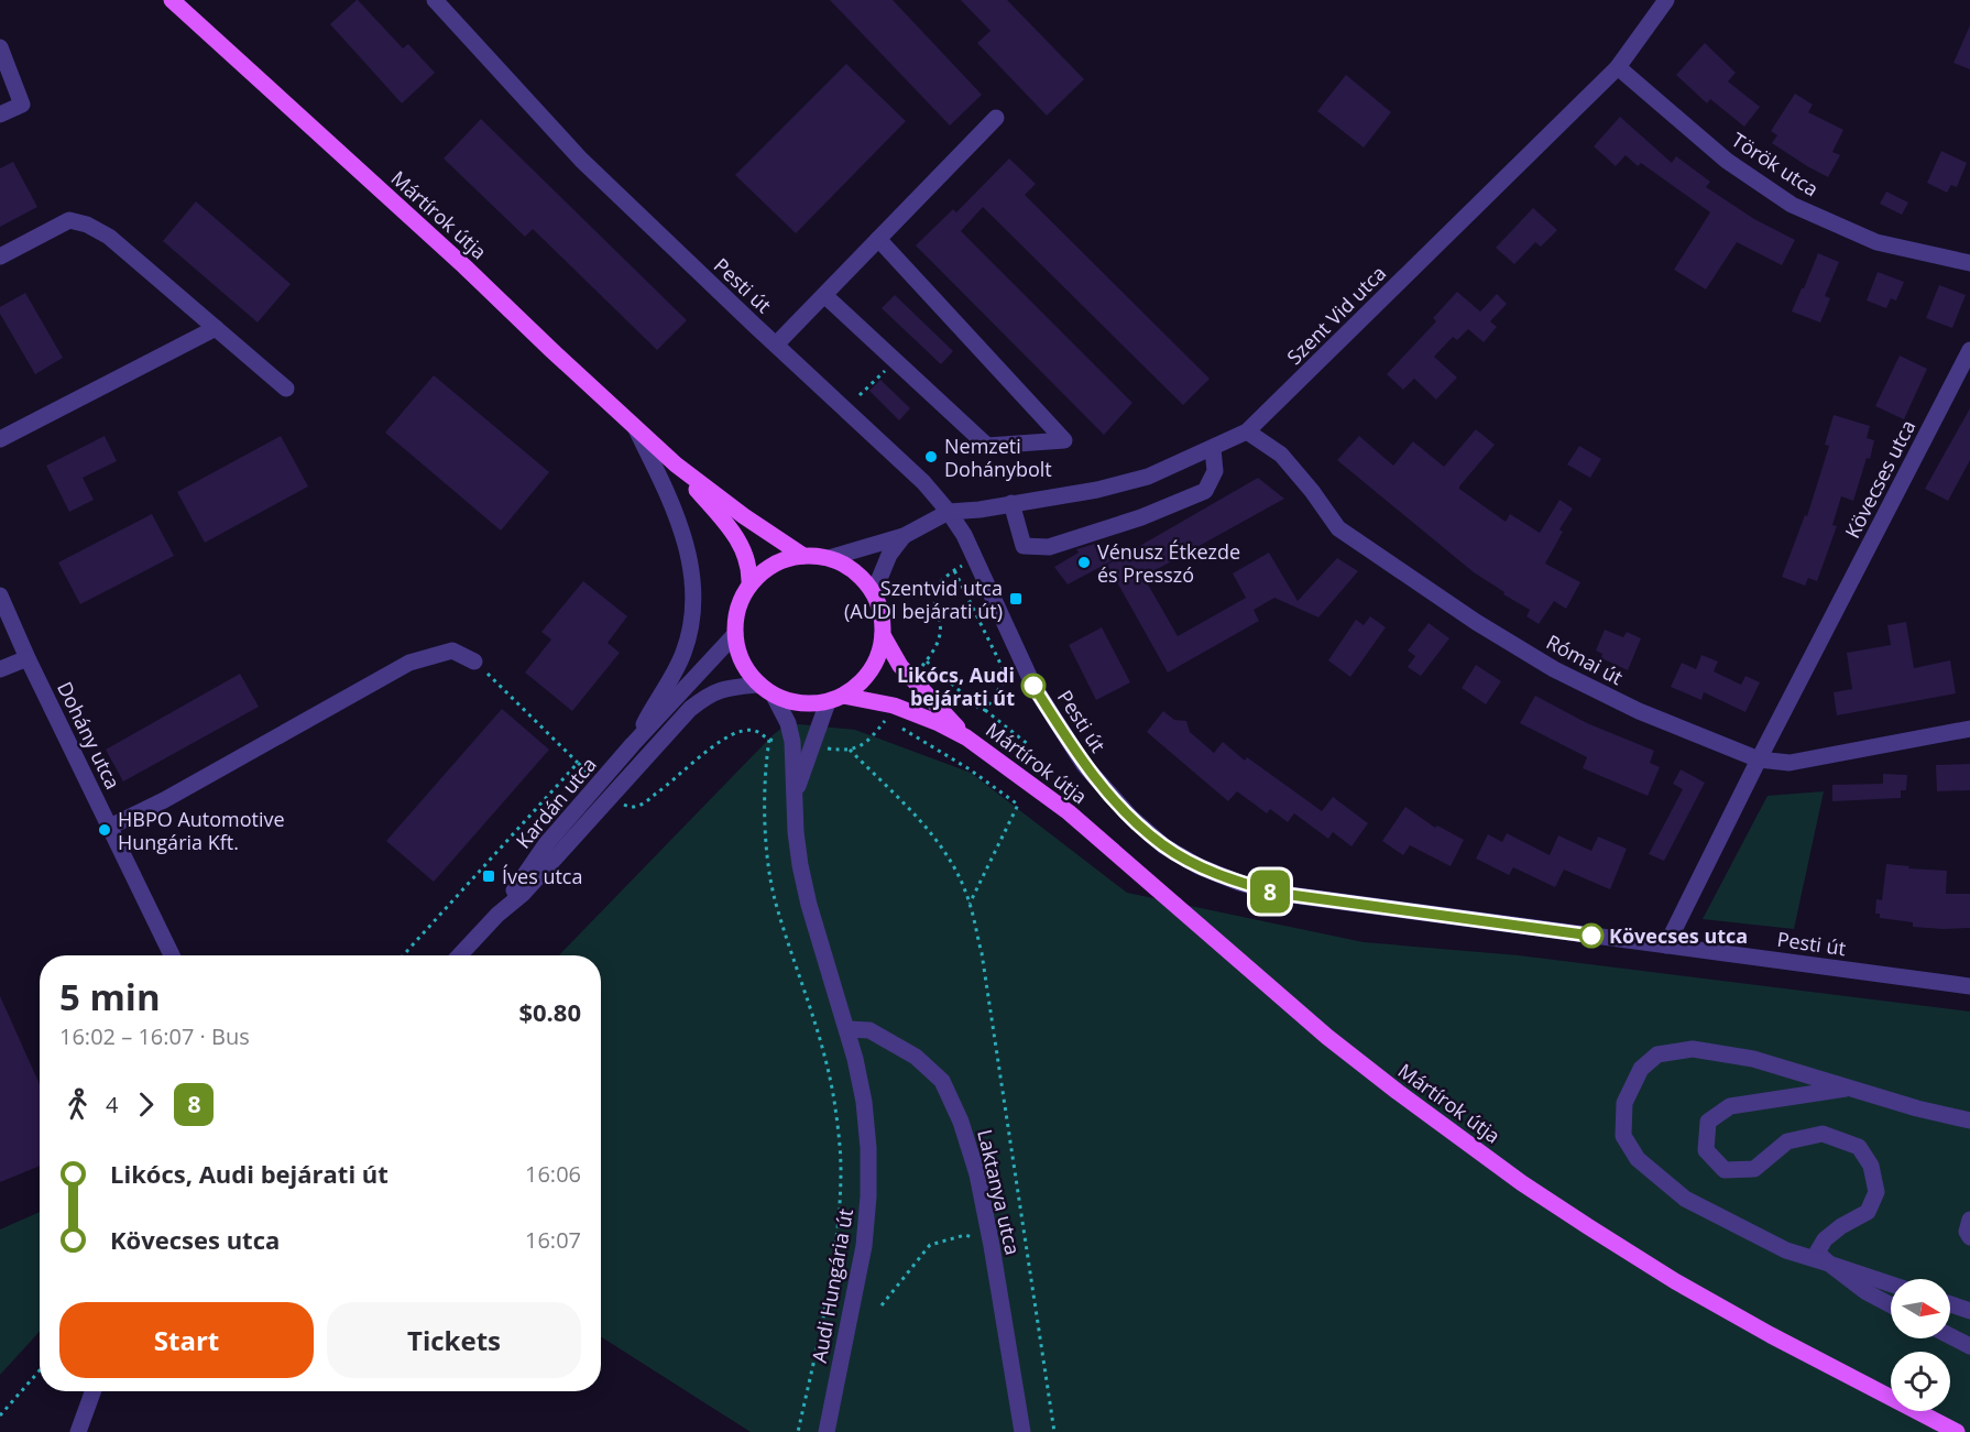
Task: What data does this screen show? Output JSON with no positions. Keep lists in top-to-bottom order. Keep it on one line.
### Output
{"streets":{"main road":["Mártírok útja"],"street":["Török utca","Pesti út","Szent Vid utca","Kövecses utca","Római út","Dohány utca","Kardán utca","Laktanya utca","Audi Hungária út"]},"crossings":[["Török utca","Szent Vid utca"],["Mártírok útja","Kardán utca"],["Pesti út","Szent Vid utca"],["Pesti út","Kövecses utca"],["Szent Vid utca","Római út"],["Kövecses utca","Római út"],["Laktanya utca","Audi Hungária út"]],"places":{"other":["Nemzeti Dohánybolt","Vénusz Étkezde és Presszó","Likócs, Audi bejárati út","HBPO Automotive Hungária Kft.","Kövecses utca"],"transit":["Szentvid utca (AUDI bejárati út)","Íves utca"]},"lines":["bus line 8"],"north":"right","page":{"on_map":"8","heading":["5 min","16:02 – 16:07 · Bus","$0.80"],"legs":["4","8"],"list":[{"name":"Likócs, Audi bejárati út","value":"16:06"},{"name":"Kövecses utca","value":"16:07"}],"buttons":["Start","Tickets"]}}
